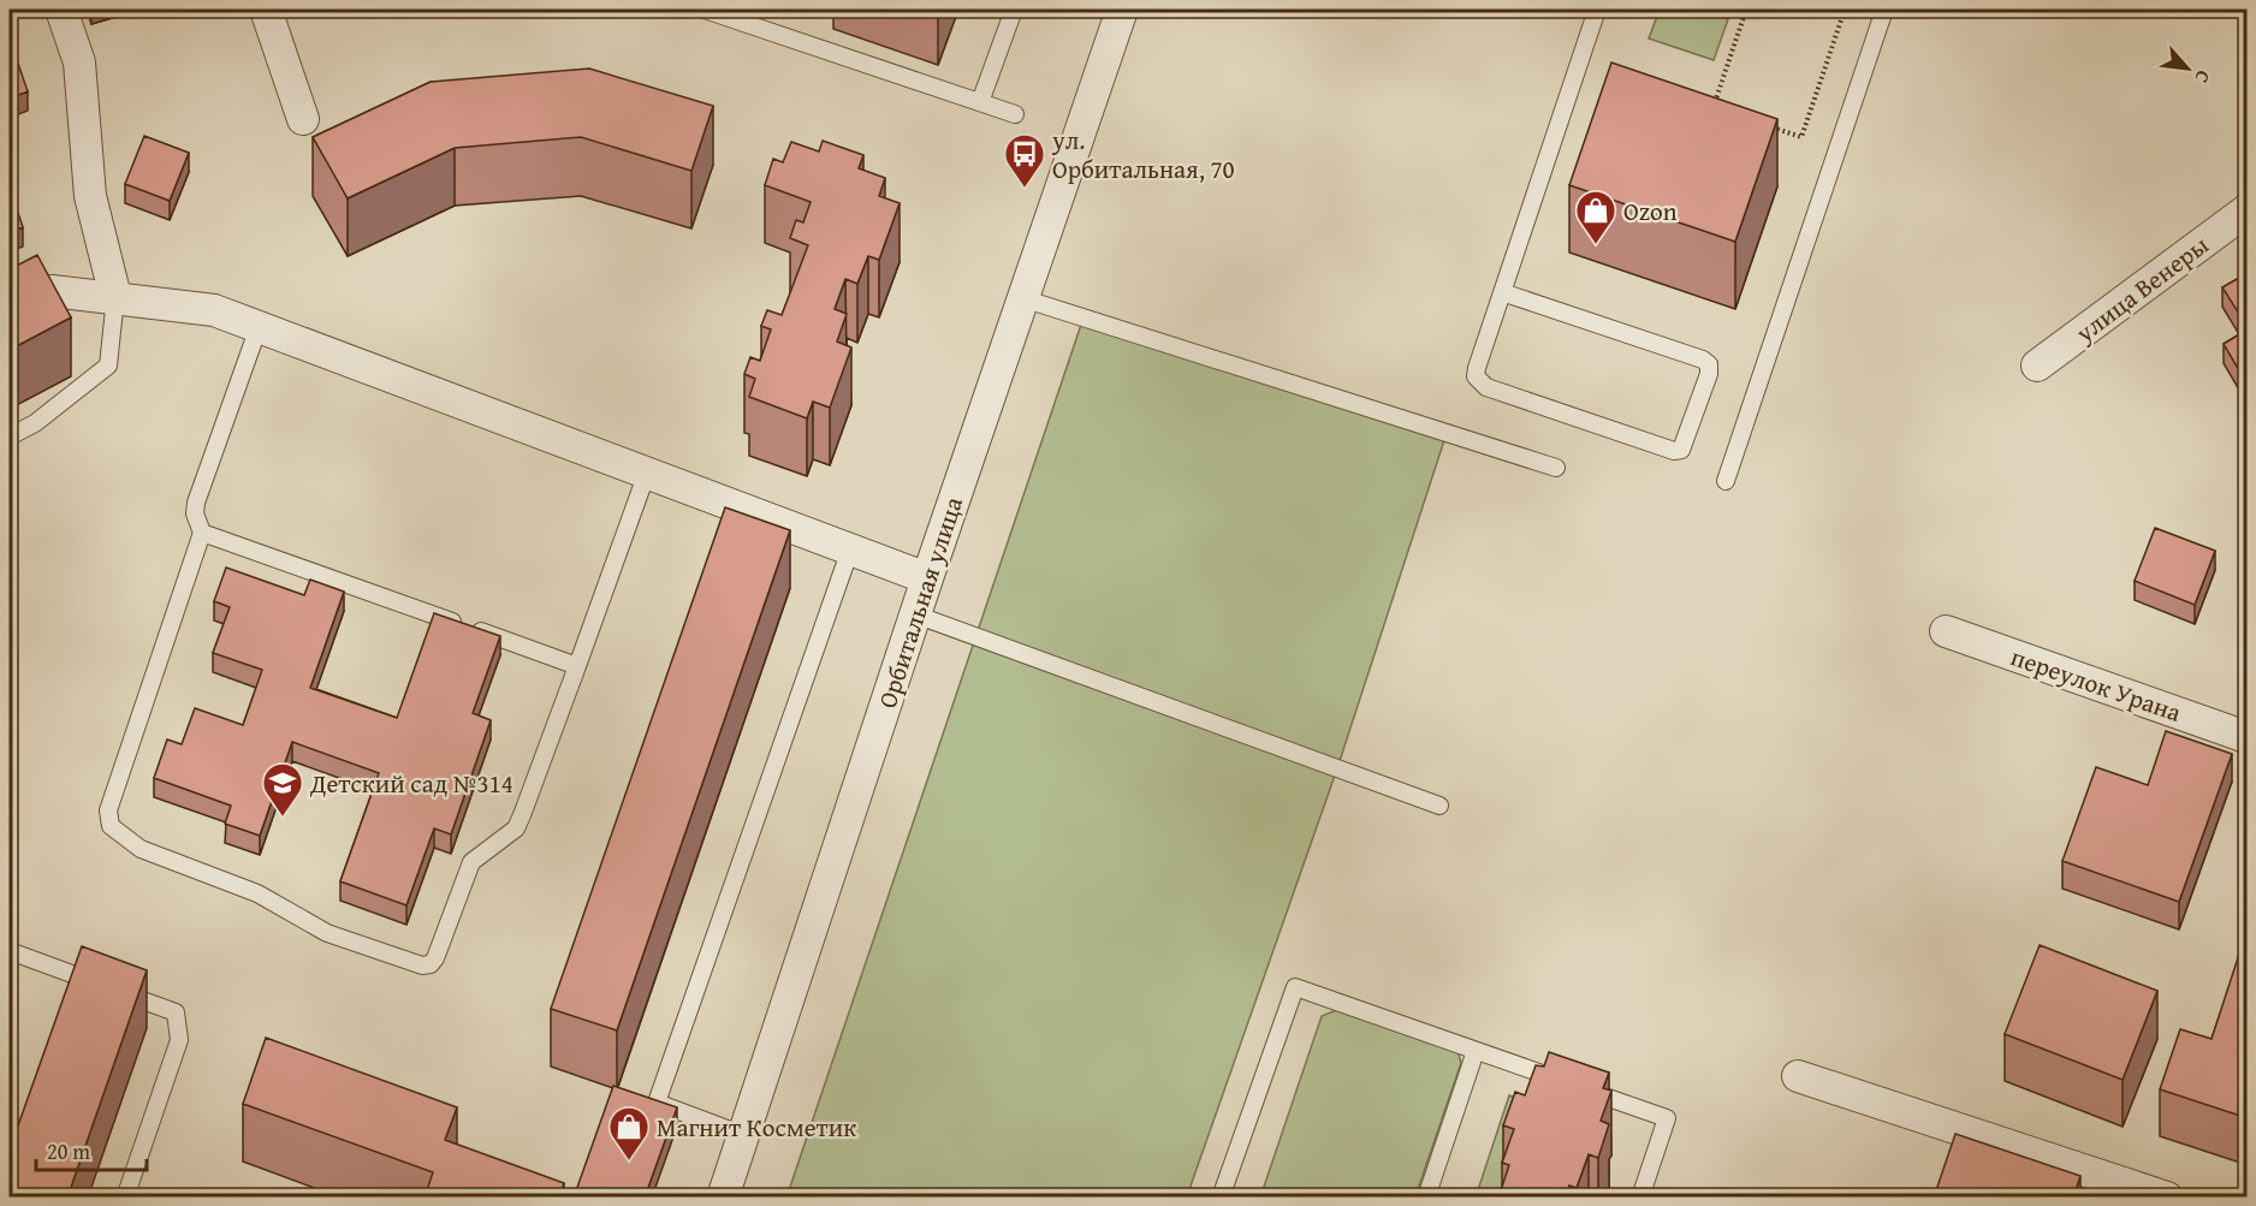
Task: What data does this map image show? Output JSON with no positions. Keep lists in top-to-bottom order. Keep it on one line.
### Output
{"streets":{"street":["улица Венеры","Орбитальная улица","переулок Урана"]},"places":{"bus stop":["ул. Орбитальная, 70"],"shop":["Ozon","Магнит Косметик"],"school or university":["Детский сад №314"]},"scale_bar":"20 m","north":"bottom right"}
